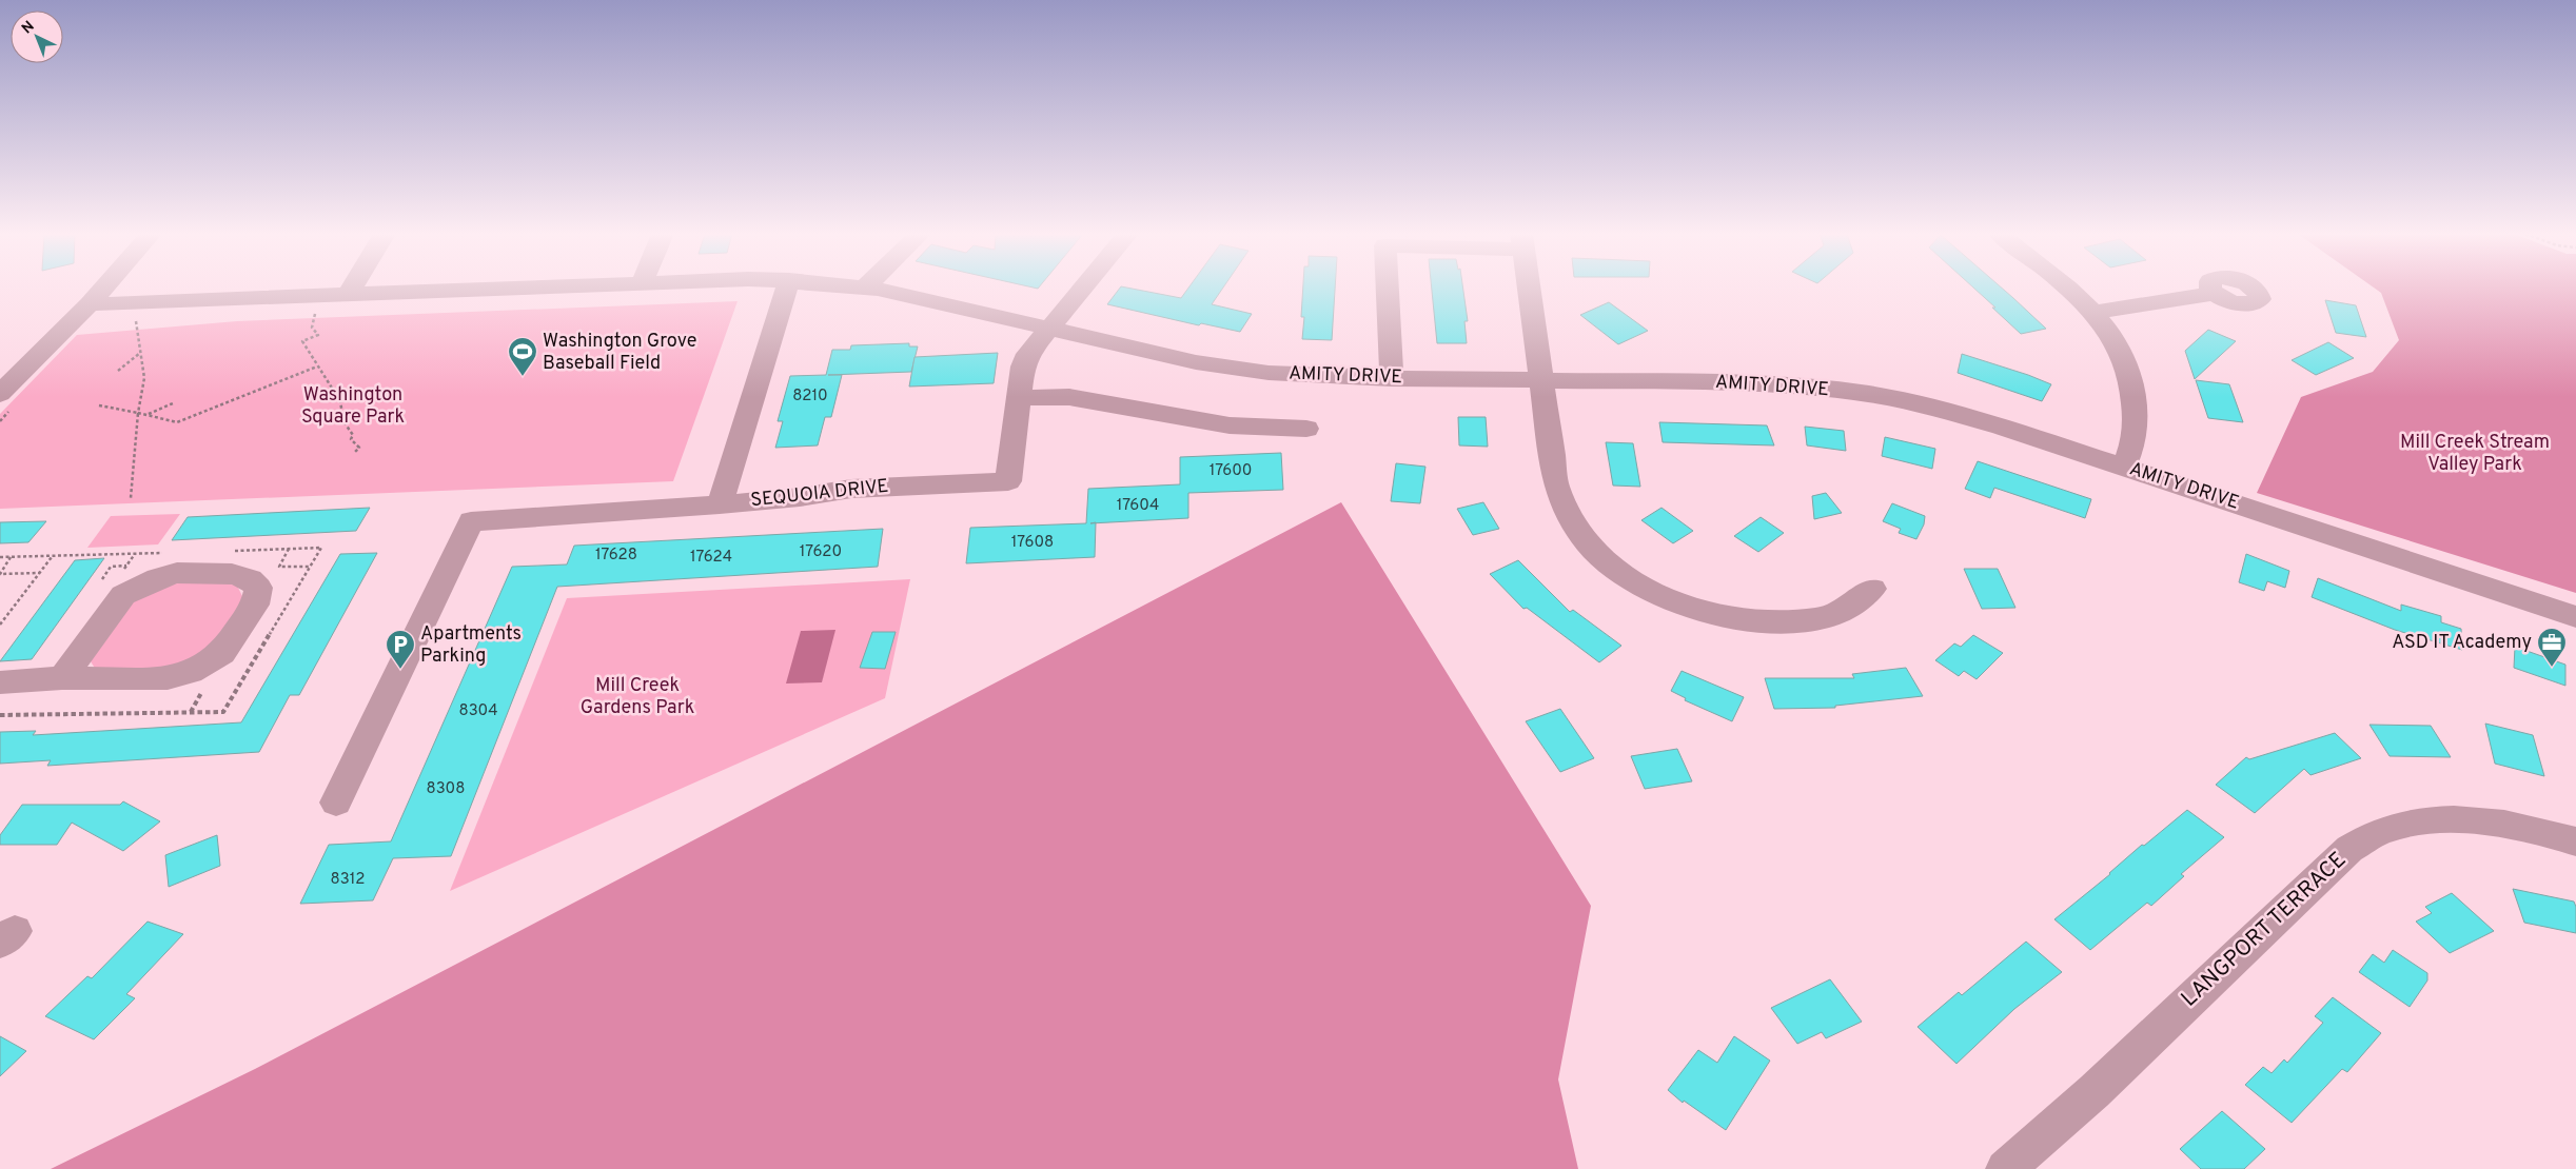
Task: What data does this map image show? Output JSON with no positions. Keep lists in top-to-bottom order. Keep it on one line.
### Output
{"streets":{"street":["AMITY DRIVE","SEQUOIA DRIVE","LANGPORT TERRACE"]},"crossings":[["AMITY DRIVE","SEQUOIA DRIVE"]],"parks":["Washington Square Park","Mill Creek Stream Valley Park","Mill Creek Gardens Park"],"places":{"sports":["Washington Grove Baseball Field"],"office":["ASD IT Academy"],"parking":["Apartments Parking"]},"house_numbers":["8210","17600","17604","17608","17620","17628","17624","8304","8308","8312"],"north":"top left"}
